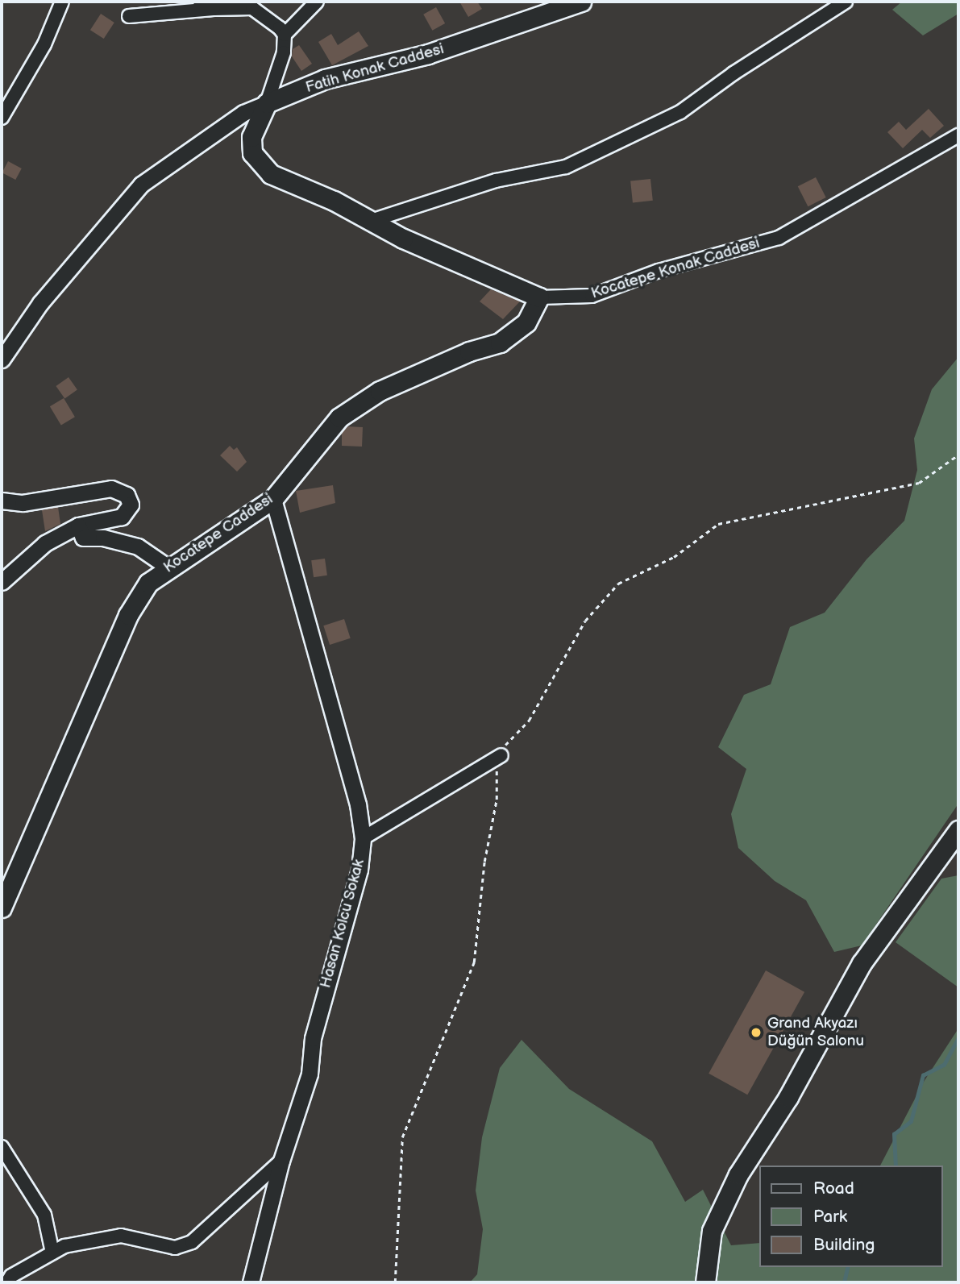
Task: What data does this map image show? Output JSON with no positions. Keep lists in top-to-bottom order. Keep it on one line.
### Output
{"streets":{"main road":["Fatih Konak Caddesi","Kocatepe Konak Caddesi","Kocatepe Caddesi"],"street":["Hasan Kolcu Sokak"]},"crossings":[["Fatih Konak Caddesi","Kocatepe Konak Caddesi"],["Kocatepe Konak Caddesi","Kocatepe Caddesi"],["Kocatepe Caddesi","Hasan Kolcu Sokak"]],"places":["Grand Akyazı Düğün Salonu"],"legend":["Road","Park","Building"]}
